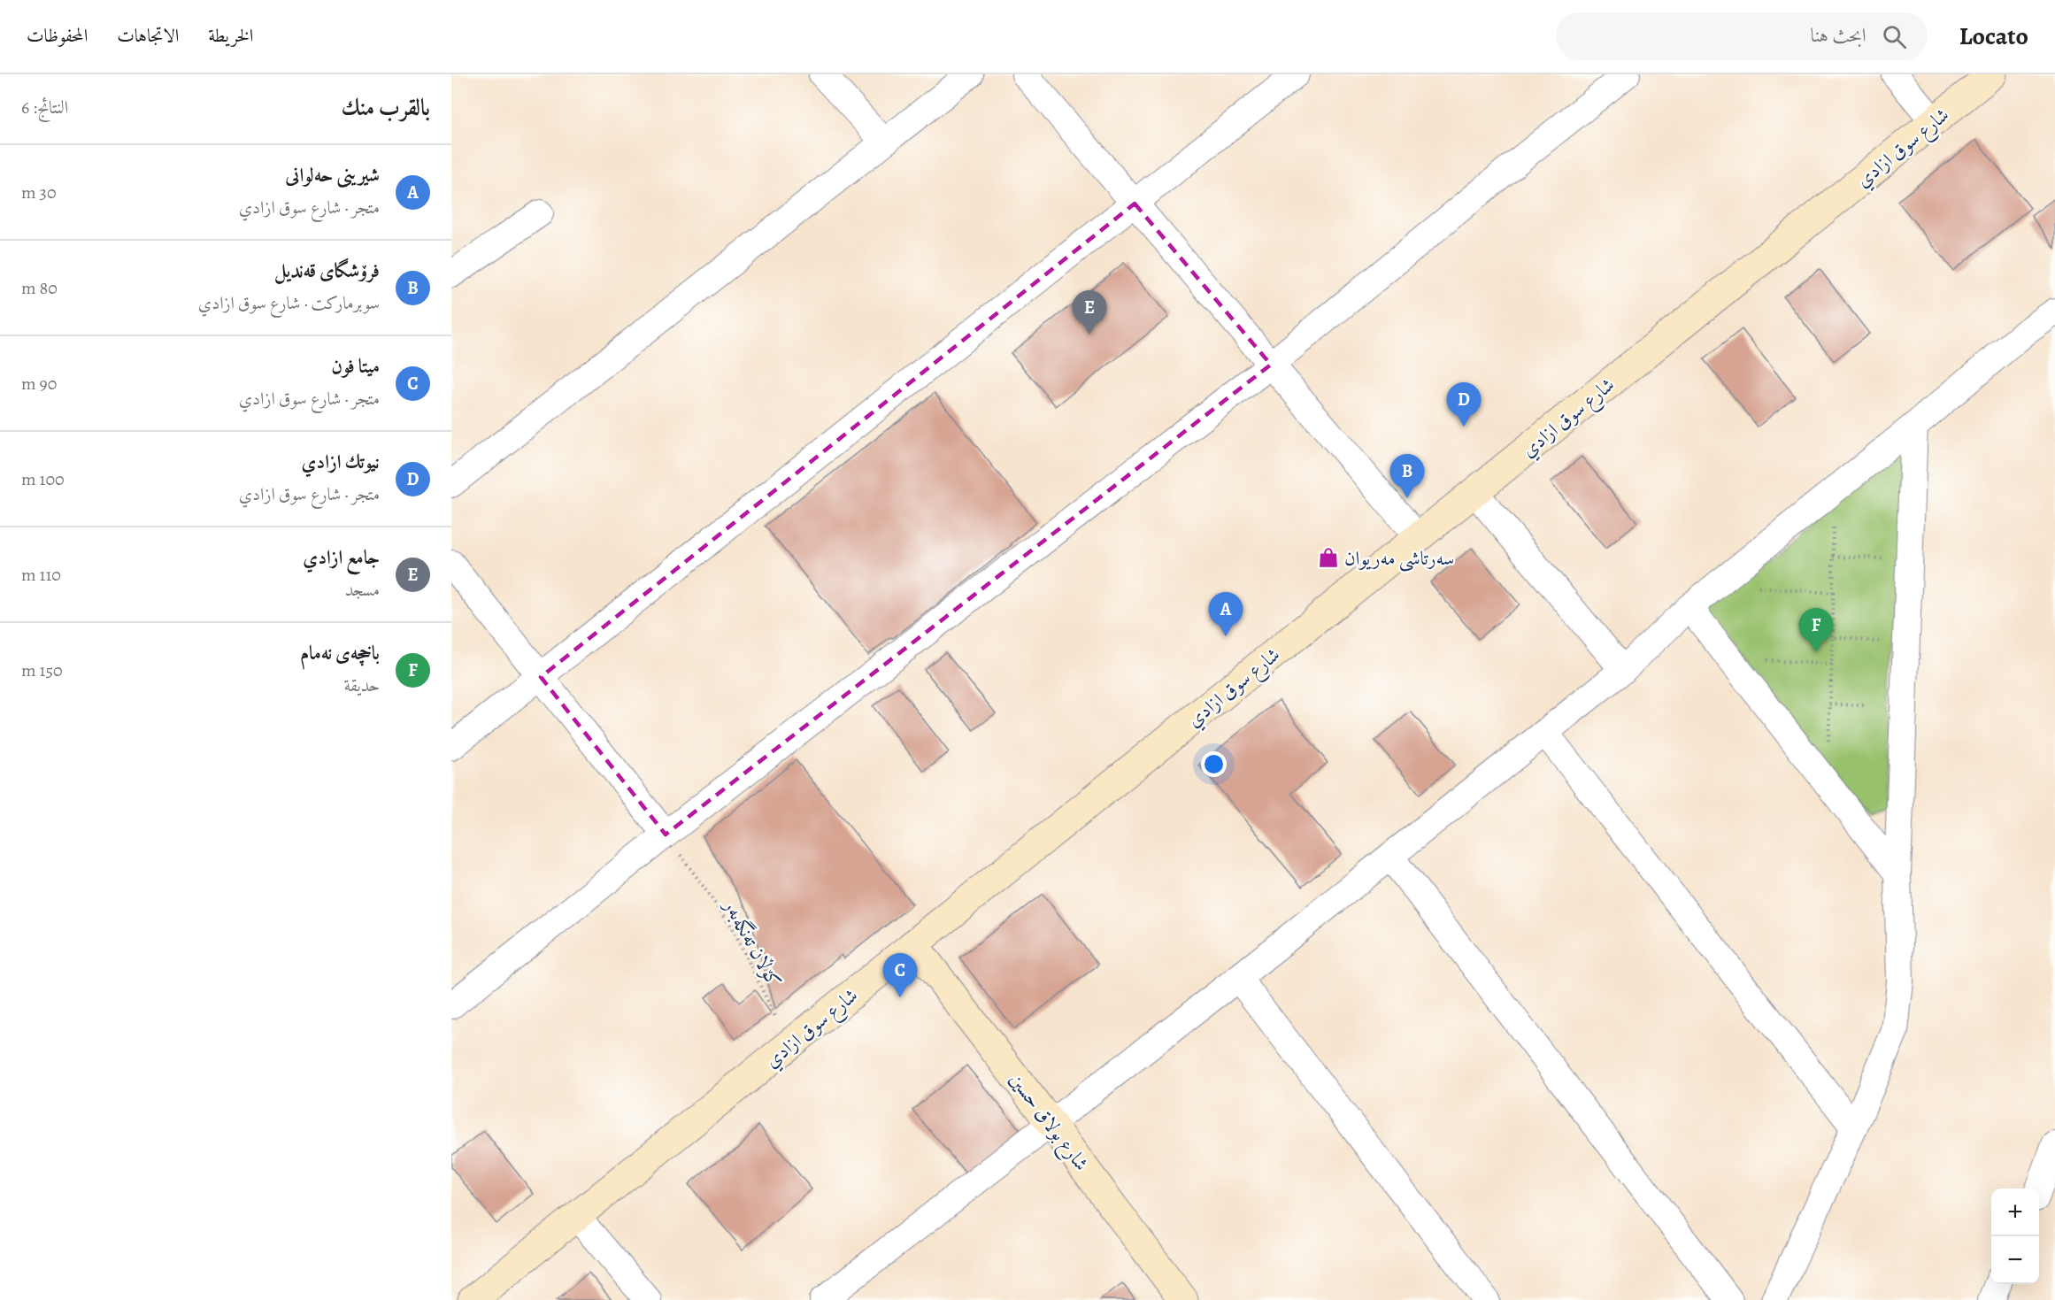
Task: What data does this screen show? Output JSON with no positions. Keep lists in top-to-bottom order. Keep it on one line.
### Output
{"streets":{"street":["شارع سوق ازادي","شارع بولاق حسين"],"path":["کۆڵان تەنگەبەر"]},"crossings":[["شارع سوق ازادي","کۆڵان تەنگەبەر"],["شارع سوق ازادي","شارع بولاق حسين"]],"places":{"shop":["سەرتاشی مەریوان"]},"page":{"header":"Locato","search":"ابحث هنا","nav":["الخريطة","الاتجاهات","المحفوظات"],"heading":["بالقرب منك","النتائج: 6"],"list":[{"mark":"A","name":"شیرینی حەلوانی","note":"متجر · شارع سوق ازادي","value":"30 m"},{"mark":"B","name":"فرۆشگای قەندیل","note":"سوبرماركت · شارع سوق ازادي","value":"80 m"},{"mark":"C","name":"ميتا فون","note":"متجر · شارع سوق ازادي","value":"90 m"},{"mark":"D","name":"نيوتك ازادي","note":"متجر · شارع سوق ازادي","value":"100 m"},{"mark":"E","name":"جامع ازادي","note":"مسجد","value":"110 m"},{"mark":"F","name":"باخچەی نەمام","note":"حديقة","value":"150 m"}],"pins":["E","D","B","A","F","C"],"map_buttons":["+","−"]}}
